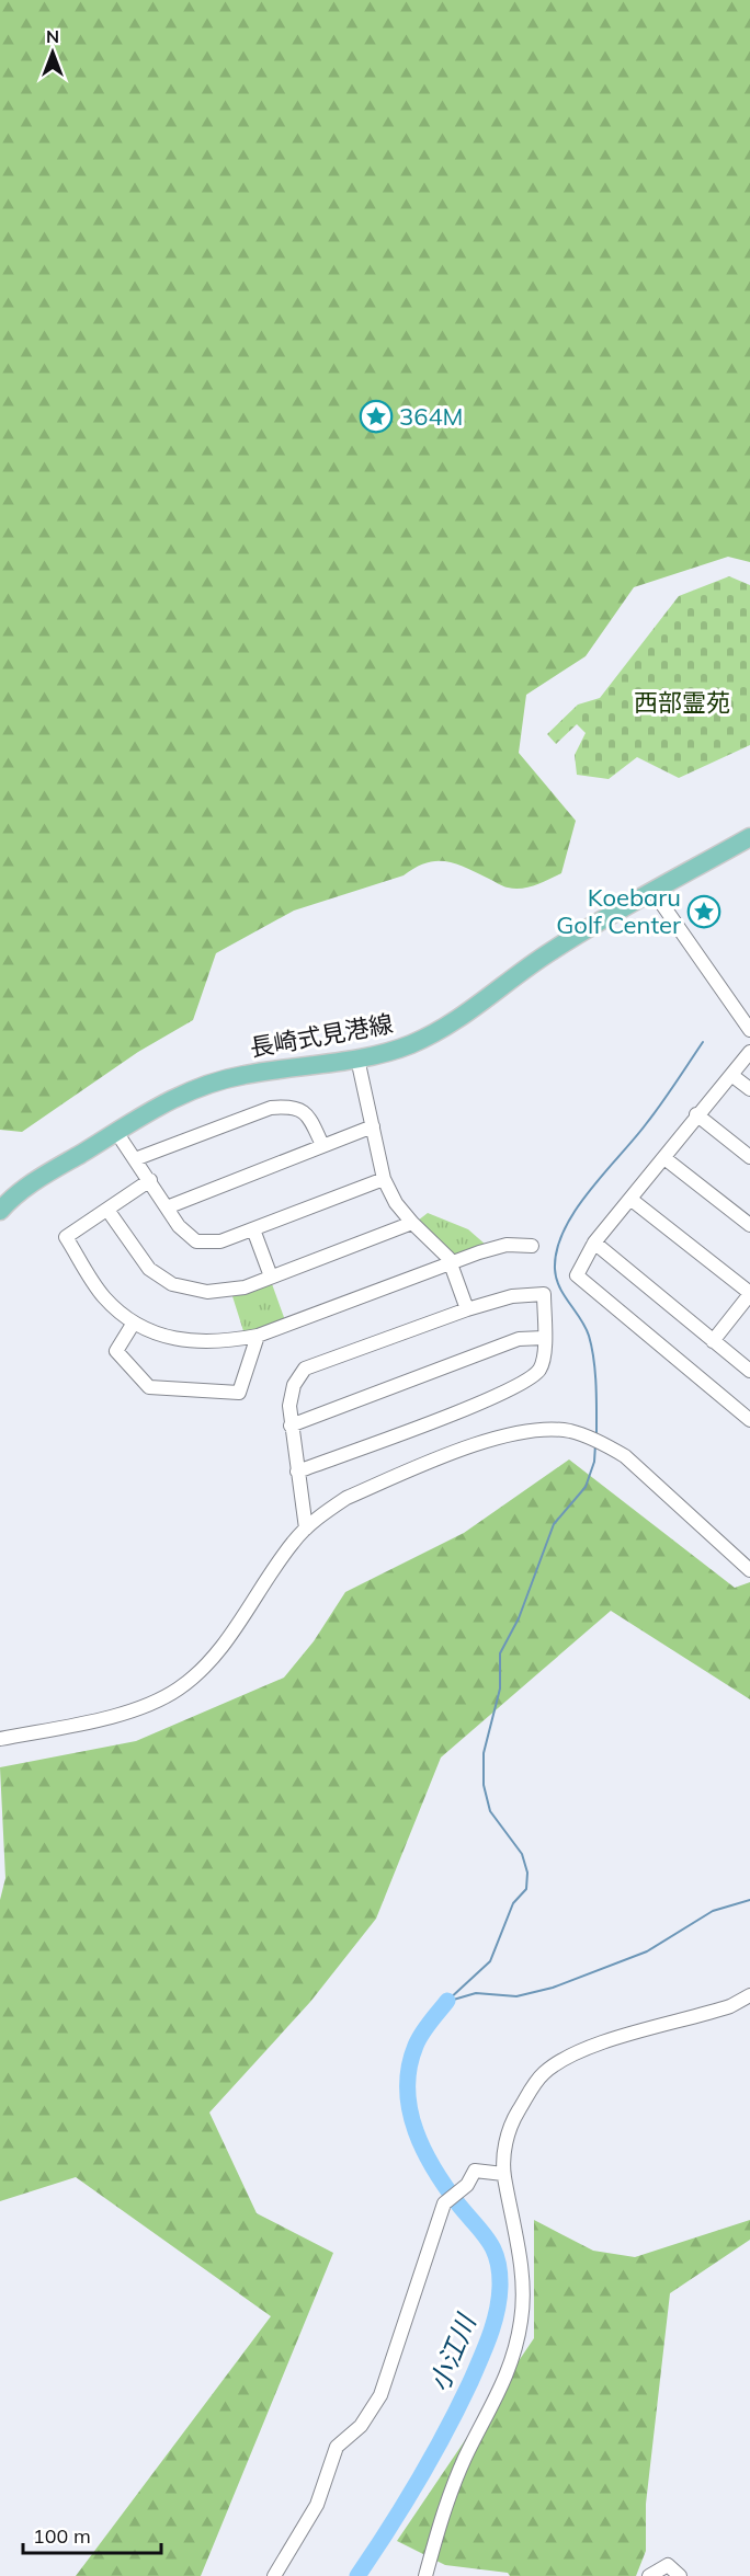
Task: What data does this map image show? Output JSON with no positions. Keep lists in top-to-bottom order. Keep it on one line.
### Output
{"streets":{"main road":["長崎式見港線"]},"water":["小江川"],"parks":["西部霊苑"],"places":{"place":["364M","Koebaru Golf Center"]},"scale_bar":"100 m","north":"top"}
